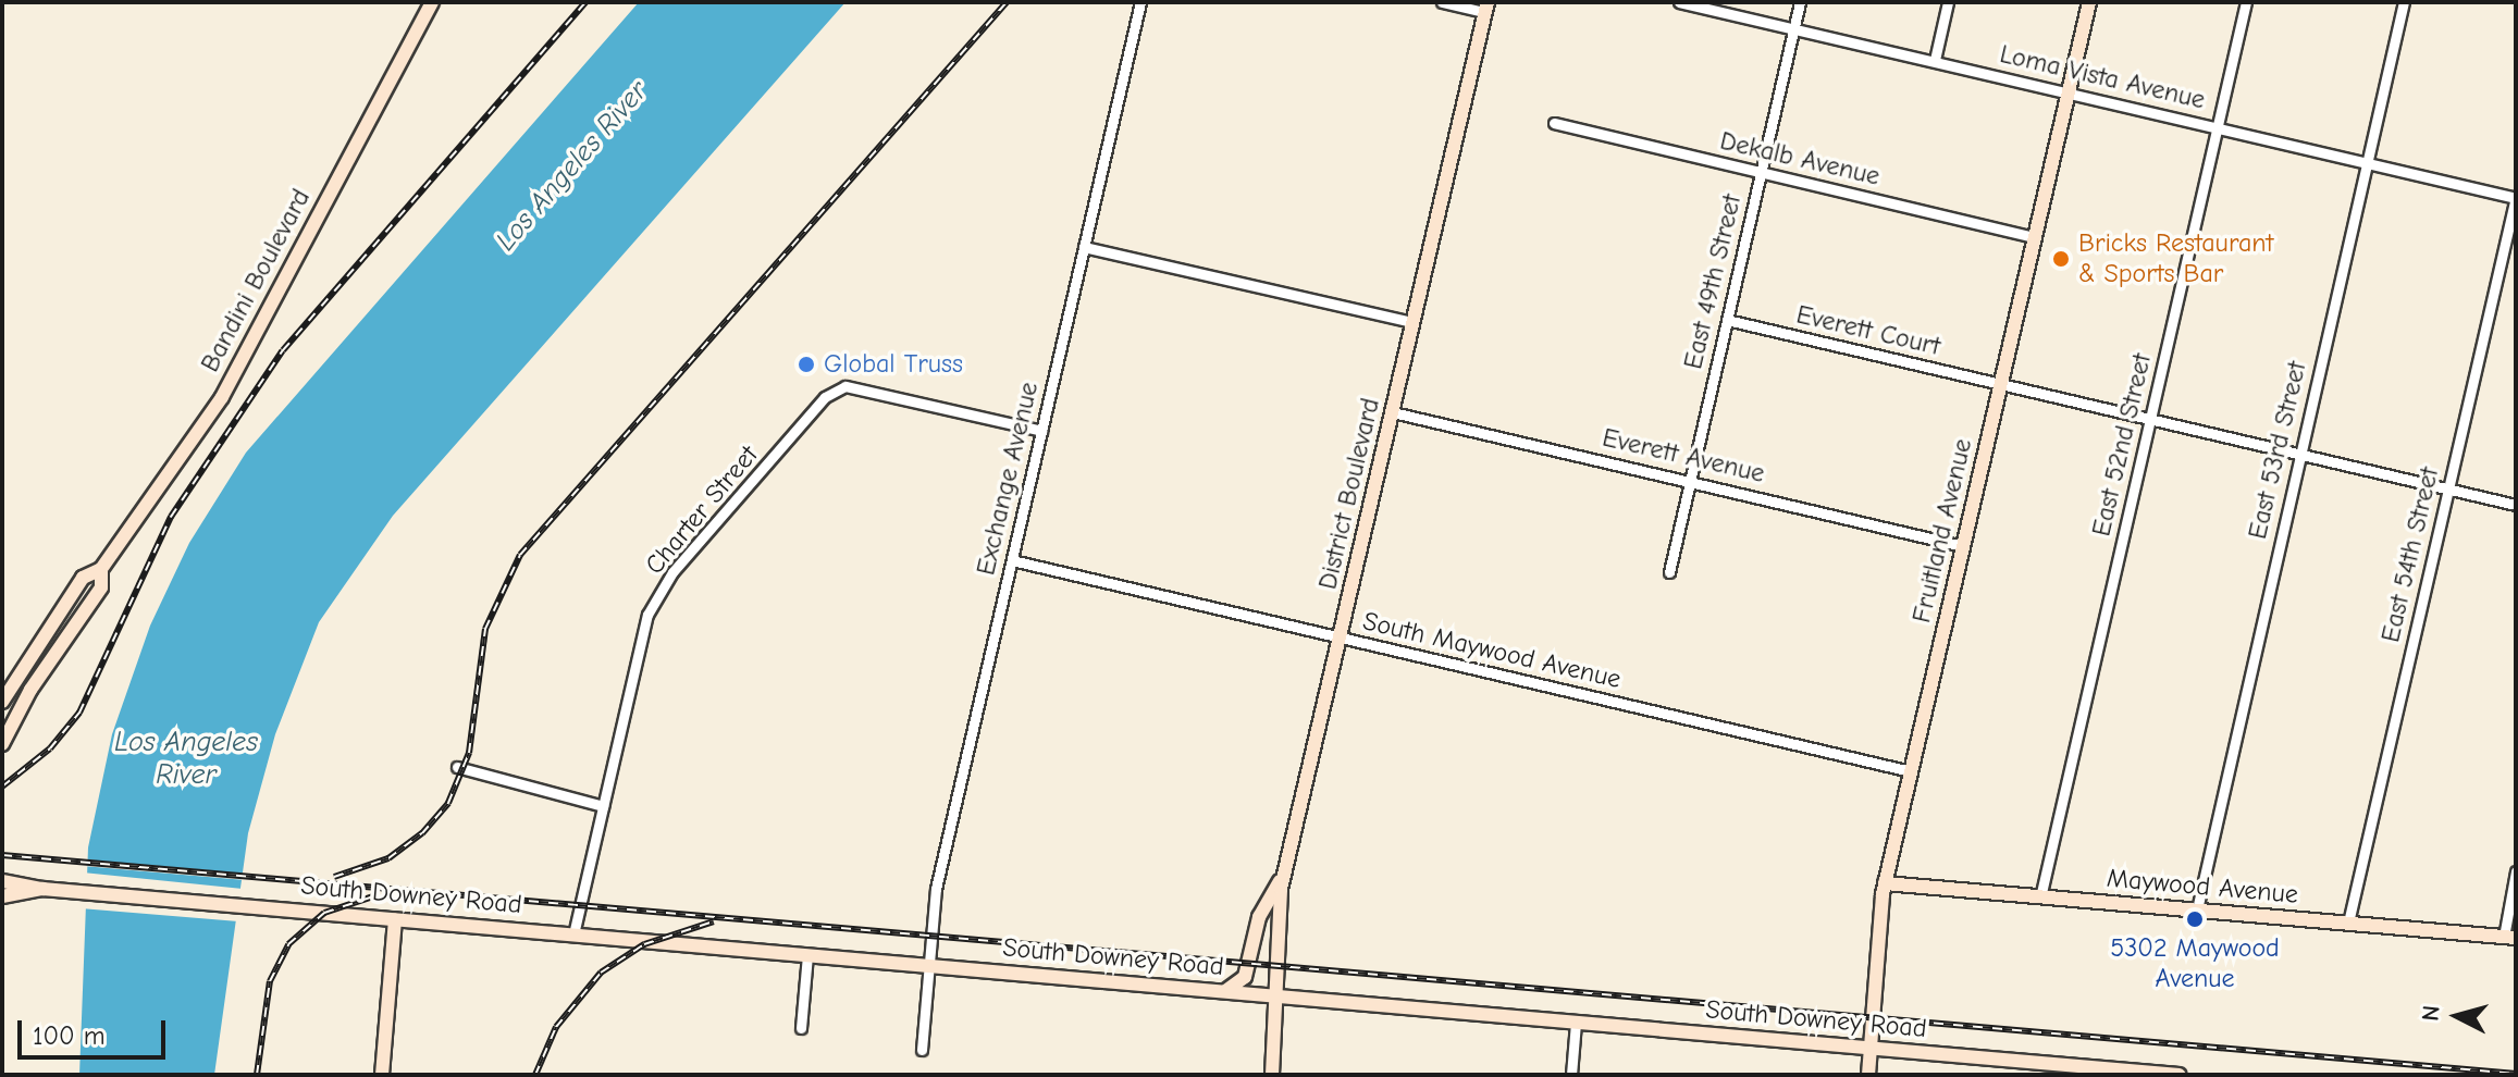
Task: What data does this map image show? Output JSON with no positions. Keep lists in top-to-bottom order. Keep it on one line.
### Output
{"streets":{"main road":["Bandini Boulevard","District Boulevard","Fruitland Avenue","Maywood Avenue","South Downey Road"],"street":["Loma Vista Avenue","Dekalb Avenue","East 49th Street","Everett Court","East 52nd Street","East 53rd Street","Everett Avenue","Exchange Avenue","Charter Street","East 54th Street","South Maywood Avenue"]},"crossings":[["Loma Vista Avenue","East 49th Street"],["Loma Vista Avenue","East 52nd Street"],["Loma Vista Avenue","East 53rd Street"],["Loma Vista Avenue","Fruitland Avenue"],["Loma Vista Avenue","East 54th Street"],["Dekalb Avenue","East 49th Street"],["Dekalb Avenue","Fruitland Avenue"],["East 49th Street","Everett Court"],["East 49th Street","Everett Avenue"],["Everett Court","Fruitland Avenue"],["East 52nd Street","Maywood Avenue"],["East 53rd Street","Maywood Avenue"],["Everett Avenue","District Boulevard"],["Everett Avenue","Fruitland Avenue"],["Exchange Avenue","Charter Street"],["Exchange Avenue","South Maywood Avenue"],["Exchange Avenue","South Downey Road"],["District Boulevard","South Maywood Avenue"],["District Boulevard","South Downey Road"],["Charter Street","South Downey Road"],["Fruitland Avenue","South Maywood Avenue"],["Fruitland Avenue","Maywood Avenue"],["Fruitland Avenue","South Downey Road"],["East 54th Street","Maywood Avenue"]],"water":["Los Angeles River"],"places":["Bricks Restaurant & Sports Bar","Global Truss","5302 Maywood Avenue"],"scale_bar":"100 m","north":"left"}
